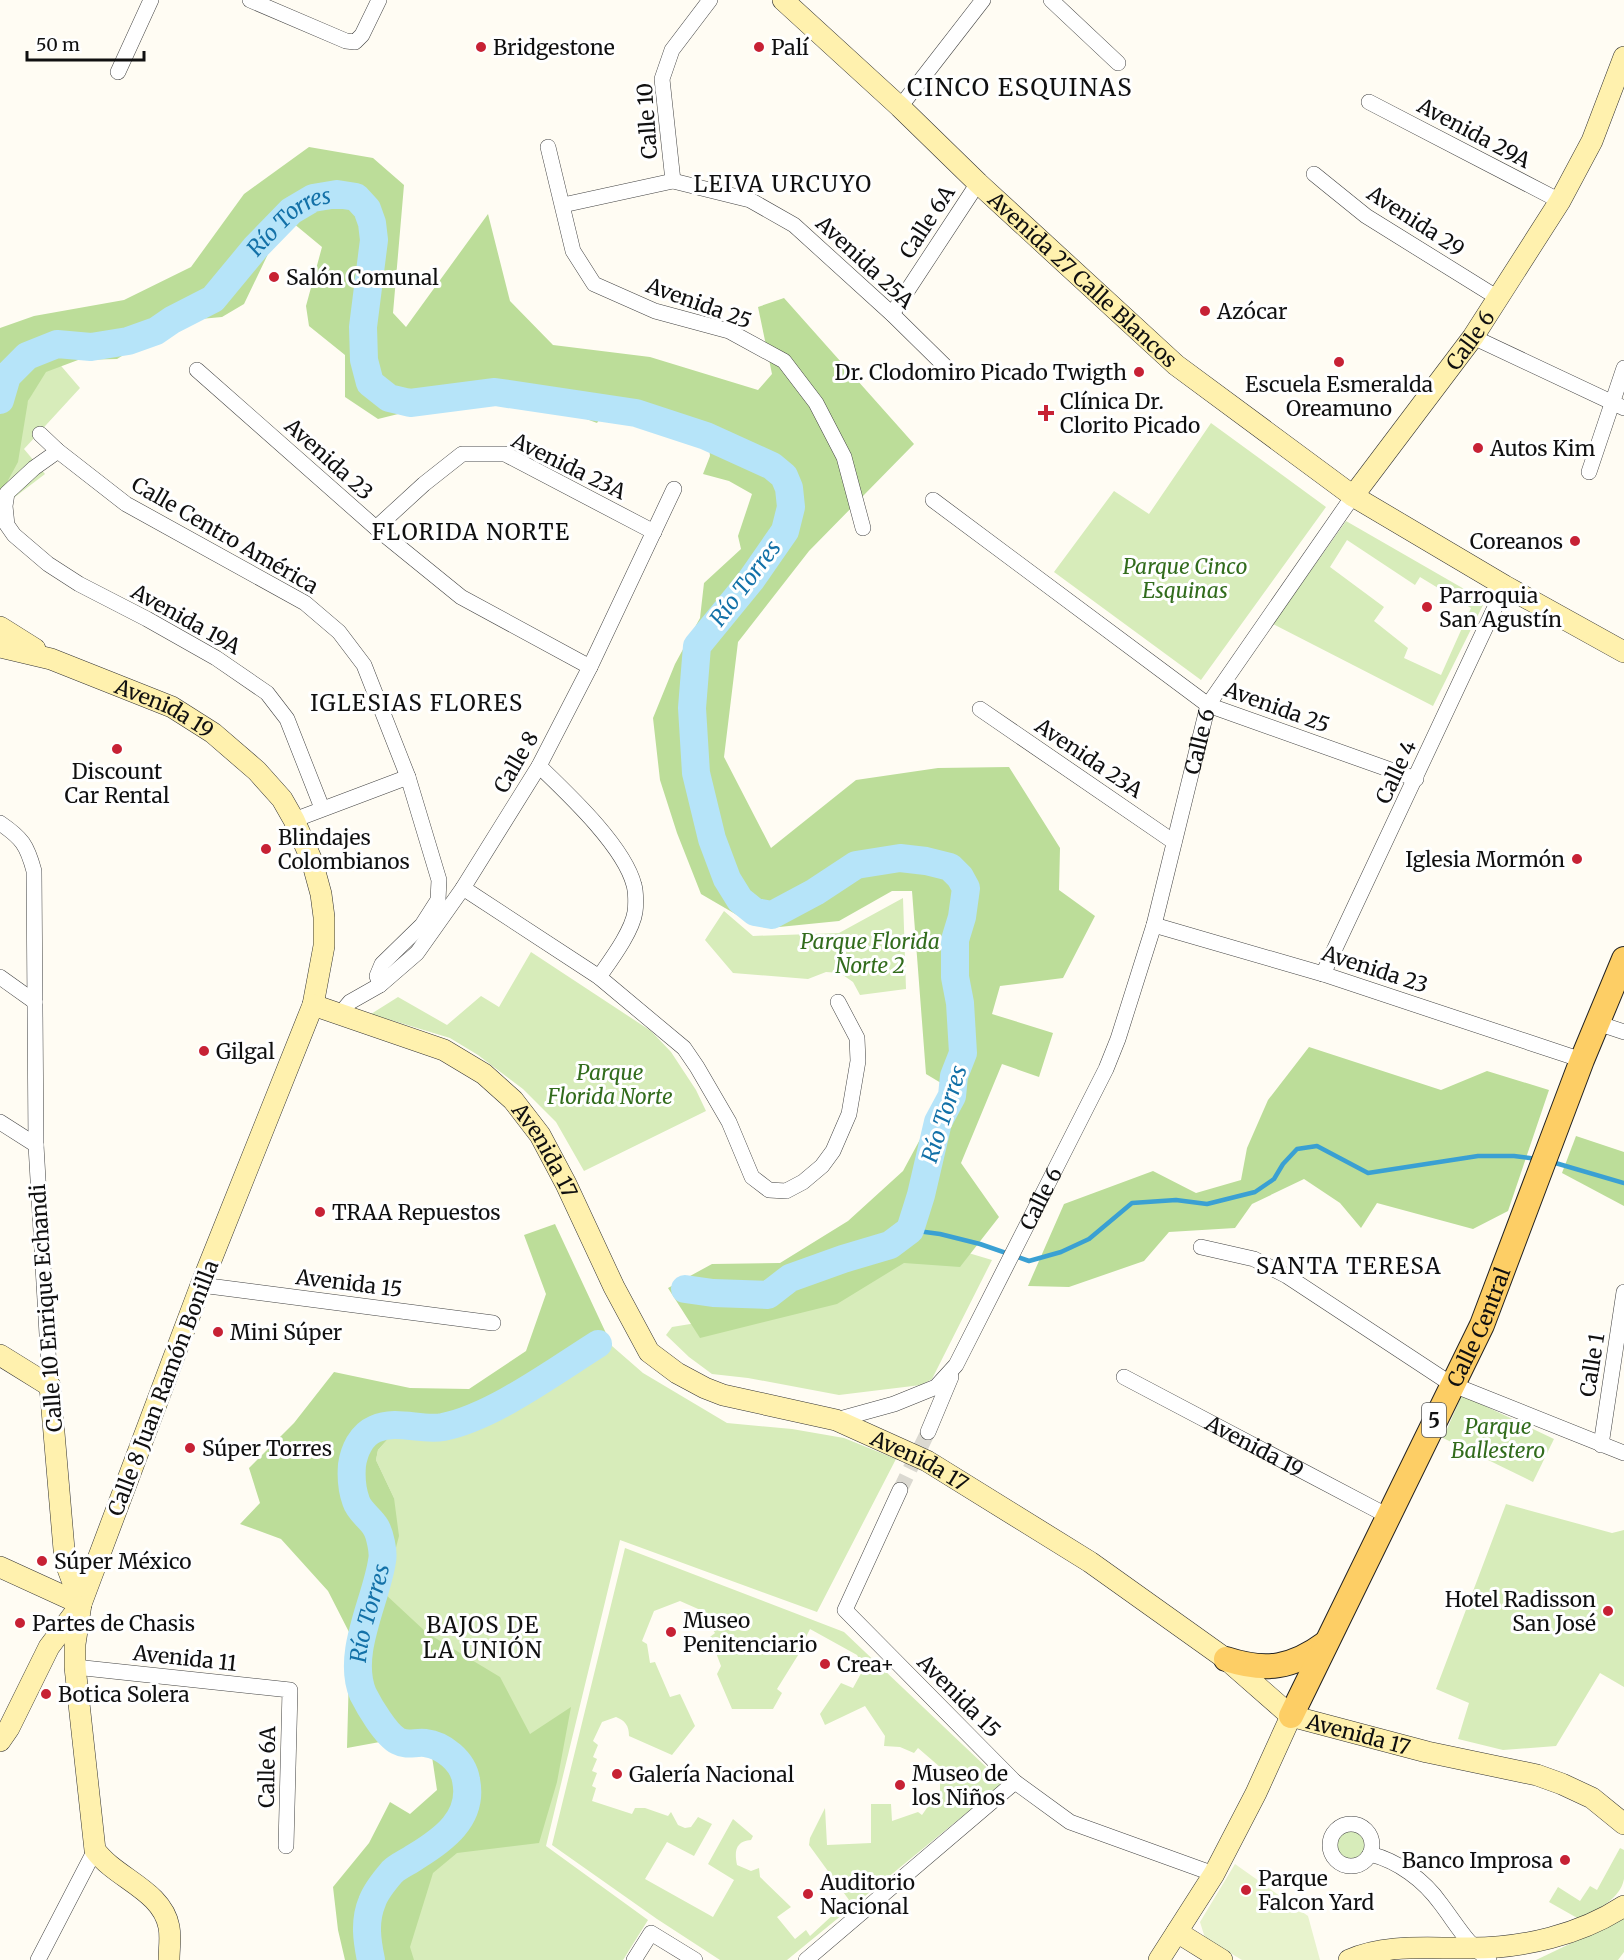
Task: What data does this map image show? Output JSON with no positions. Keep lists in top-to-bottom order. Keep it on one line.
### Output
{"streets":{"main road":["Avenida 27 Calle Blancos","Calle 6","Avenida 19","Avenida 17","Calle 10 Enrique Echandi","Calle Central","Calle 8 Juan Ramón Bonilla","5"],"street":["Calle 10","Avenida 29A","Avenida 29","Calle 6A","Avenida 25A","Avenida 25","Avenida 23","Avenida 23A","Calle Centro América","Avenida 19A","Calle 8","Calle 4","Avenida 15","Calle 1","Avenida 11"]},"crossings":[["Calle 10","Avenida 25A"],["Avenida 29A","Calle 6"],["Avenida 29","Calle 6"],["Calle 6A","Avenida 25A"],["Calle 6A","Avenida 27 Calle Blancos"],["Calle 6A","Avenida 11"],["Avenida 25A","Avenida 25"],["Avenida 27 Calle Blancos","Calle 6"],["Avenida 27 Calle Blancos","Calle 4"],["Avenida 25","Calle 6"],["Avenida 25","Calle 4"],["Calle 6","Avenida 23"],["Calle 6","Avenida 23A"],["Calle 6","Avenida 17"],["Avenida 23","Avenida 23A"],["Avenida 23","Calle 8"],["Avenida 23","Calle 4"],["Avenida 23","Calle Central"],["Avenida 23A","Calle 8"],["Calle Centro América","Avenida 19A"],["Calle Centro América","Calle 8"],["Avenida 19","Calle Central"],["Avenida 19","Calle 8 Juan Ramón Bonilla"],["Calle 8","Avenida 17"],["Avenida 17","Calle Central"],["Avenida 17","Calle 8 Juan Ramón Bonilla"],["Avenida 15","Calle 8 Juan Ramón Bonilla"],["Calle 10 Enrique Echandi","Calle 8 Juan Ramón Bonilla"],["Calle 8 Juan Ramón Bonilla","Avenida 11"]],"districts":["CINCO ESQUINAS","LEIVA URCUYO","FLORIDA NORTE","IGLESIAS FLORES","SANTA TERESA","BAJOS DE LA UNIÓN"],"water":["Río Torres"],"parks":["Parque Cinco Esquinas","Parque Florida Norte 2","Parque Florida Norte","Parque Ballestero"],"places":{"other":["Bridgestone","Palí","Salón Comunal","Azócar","Escuela Esmeralda Oreamuno","Dr. Clodomiro Picado Twigth","Autos Kim","Coreanos","Parroquia San Agustín","Discount Car Rental","Blindajes Colombianos","Iglesia Mormón","Gilgal","TRAA Repuestos","Mini Súper","Súper Torres","Súper México","Hotel Radisson San José","Partes de Chasis","Museo Penitenciario","Crea+","Botica Solera","Galería Nacional","Museo de los Niños","Banco Improsa","Parque Falcon Yard","Auditorio Nacional"],"health":["Clínica Dr. Clorito Picado"]},"scale_bar":"50 m"}
